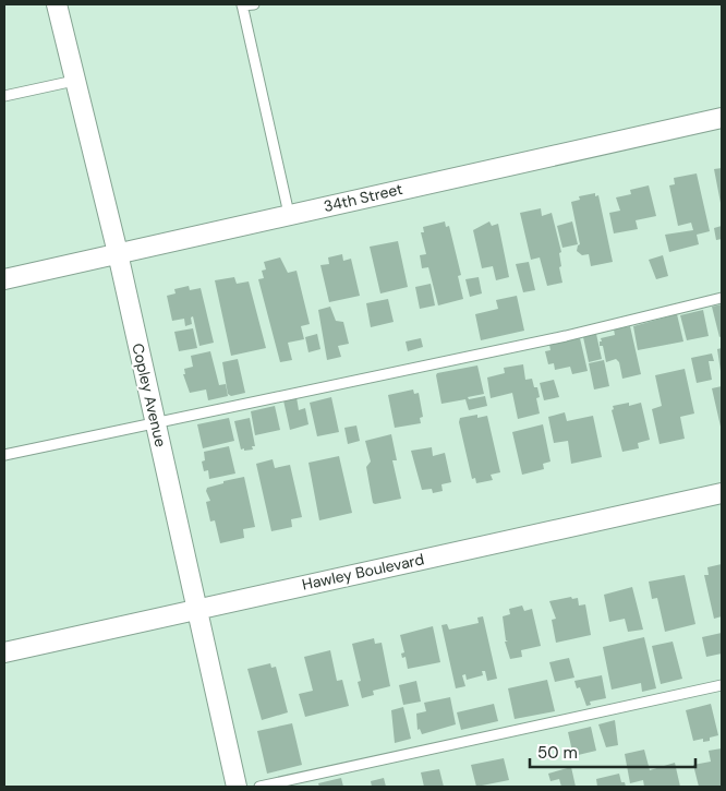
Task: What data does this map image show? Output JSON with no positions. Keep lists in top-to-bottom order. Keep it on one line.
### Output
{"streets":{"street":["34th Street","Copley Avenue","Hawley Boulevard"]},"crossings":[["34th Street","Copley Avenue"],["Copley Avenue","Hawley Boulevard"]],"scale_bar":"50 m"}
